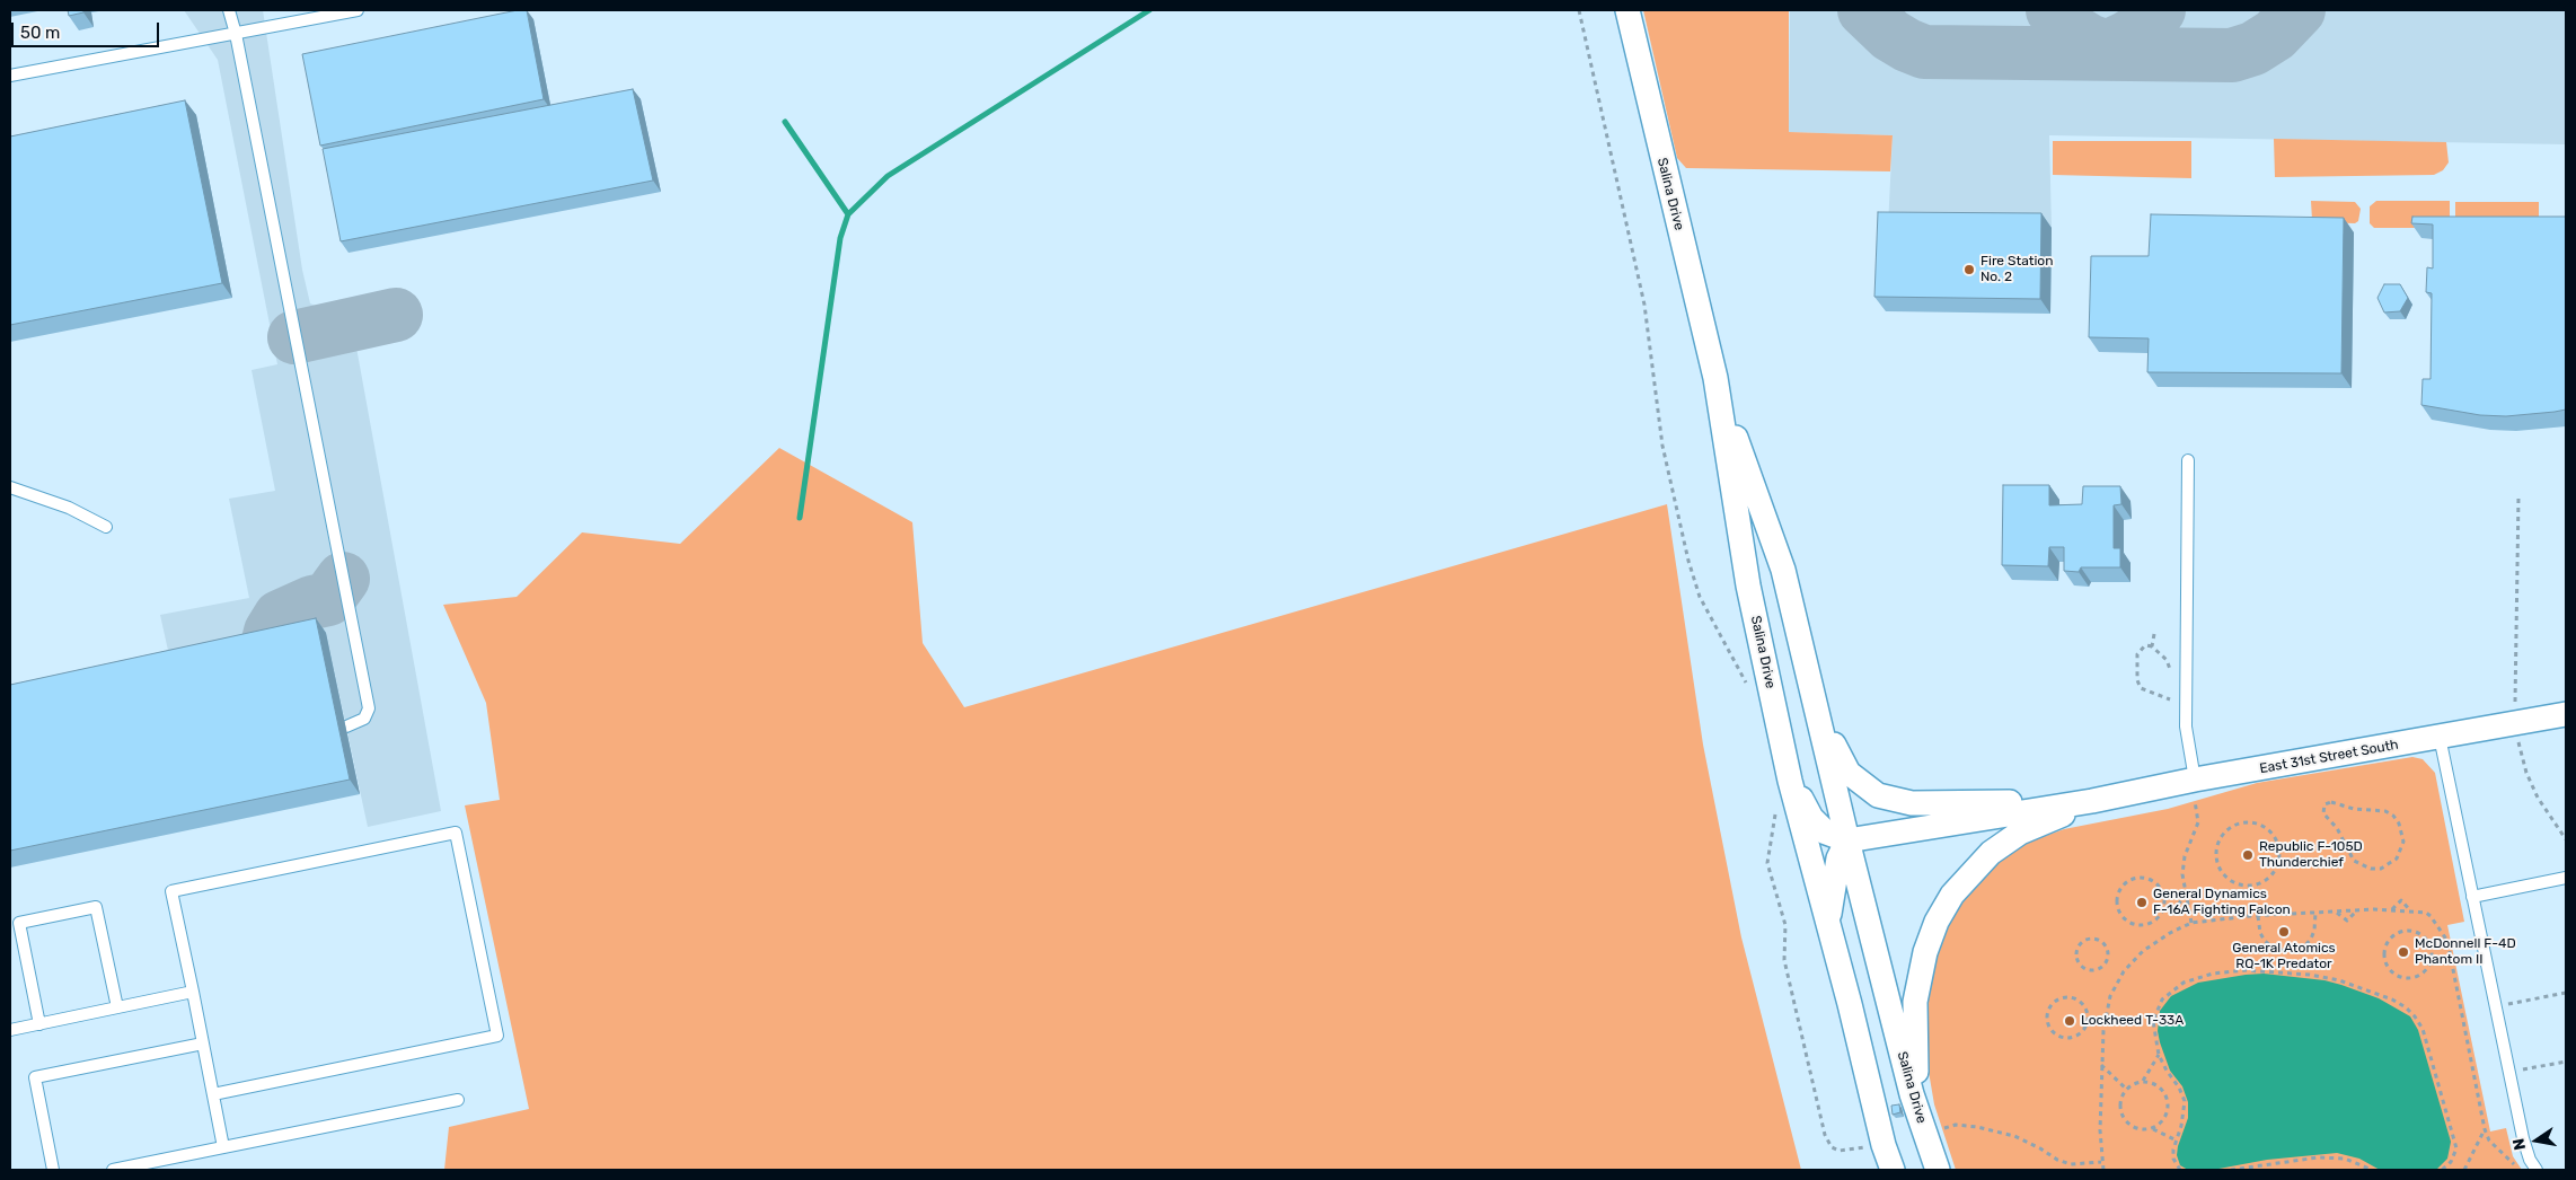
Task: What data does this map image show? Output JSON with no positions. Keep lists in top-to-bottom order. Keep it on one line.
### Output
{"streets":{"street":["Salina Drive","East 31st Street South"]},"crossings":[["Salina Drive","East 31st Street South"]],"places":["Fire Station No. 2","Republic F-105D Thunderchief","General Dynamics F-16A Fighting Falcon","General Atomics RQ-1K Predator","McDonnell F-4D Phantom II","Lockheed T-33A"],"scale_bar":"50 m","north":"left"}
